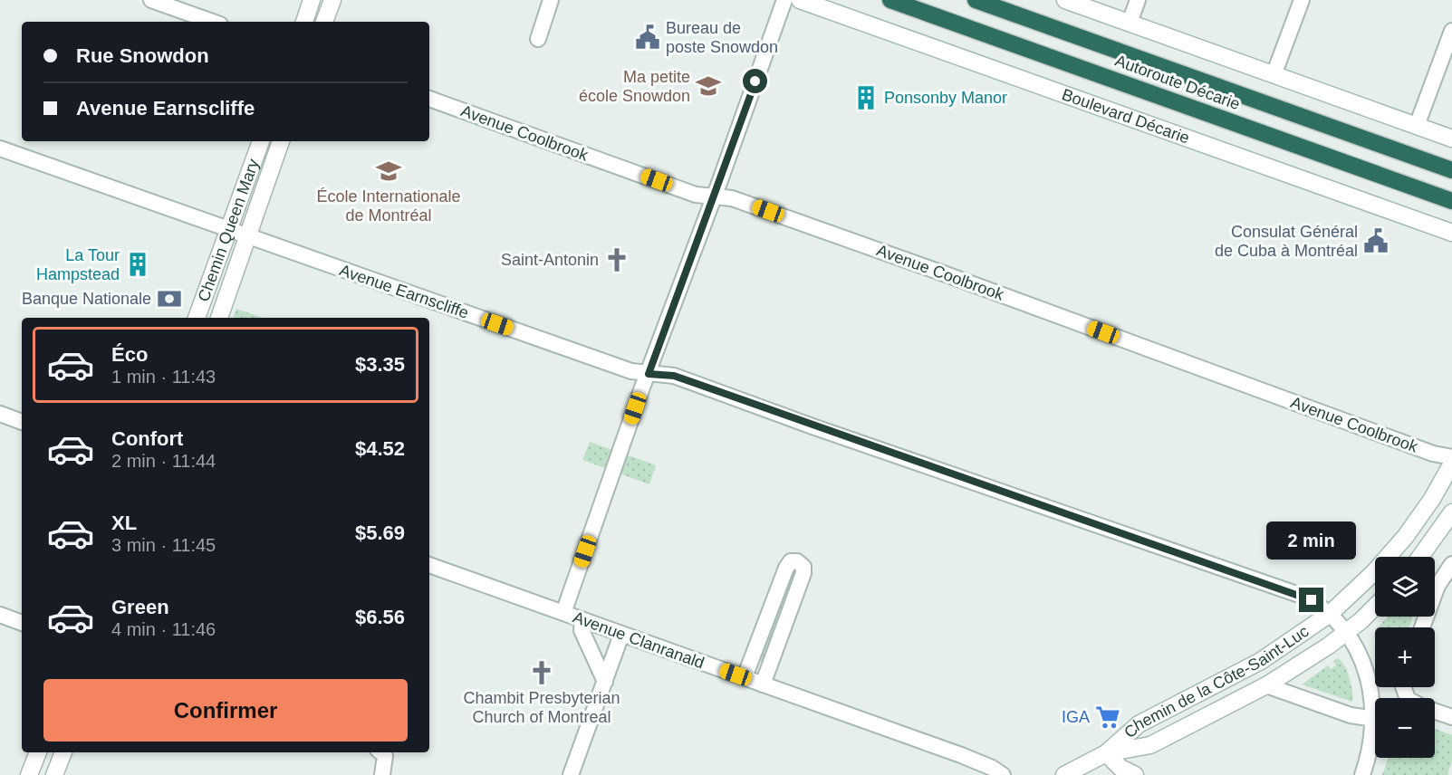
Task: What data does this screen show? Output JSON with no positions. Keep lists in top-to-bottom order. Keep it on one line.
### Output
{"streets":{"highway":["Autoroute Décarie"],"main road":["Boulevard Décarie","Chemin Queen Mary","Chemin de la Côte-Saint-Luc"],"street":["Avenue Coolbrook","Avenue Earnscliffe","Avenue Clanranald"]},"crossings":[["Chemin Queen Mary","Avenue Earnscliffe"],["Avenue Earnscliffe","Chemin de la Côte-Saint-Luc"]],"places":{"public building":["Bureau de poste Snowdon","Consulat Général de Cuba à Montréal"],"school or university":["Ma petite école Snowdon","École Internationale de Montréal"],"building":["Ponsonby Manor","La Tour Hampstead"],"church":["Saint-Antonin","Chambit Presbyterian Church of Montreal"],"bank":["Banque Nationale"],"supermarket":["IGA"]},"page":{"banner":["Rue Snowdon","Avenue Earnscliffe"],"list":[{"name":"Éco","note":"1 min · 11:43","value":"$3.35"},{"name":"Confort","note":"2 min · 11:44","value":"$4.52"},{"name":"XL","note":"3 min · 11:45","value":"$5.69"},{"name":"Green","note":"4 min · 11:46","value":"$6.56"}],"bubble":"2 min","map_buttons":["+","−"],"buttons":"Confirmer"}}
